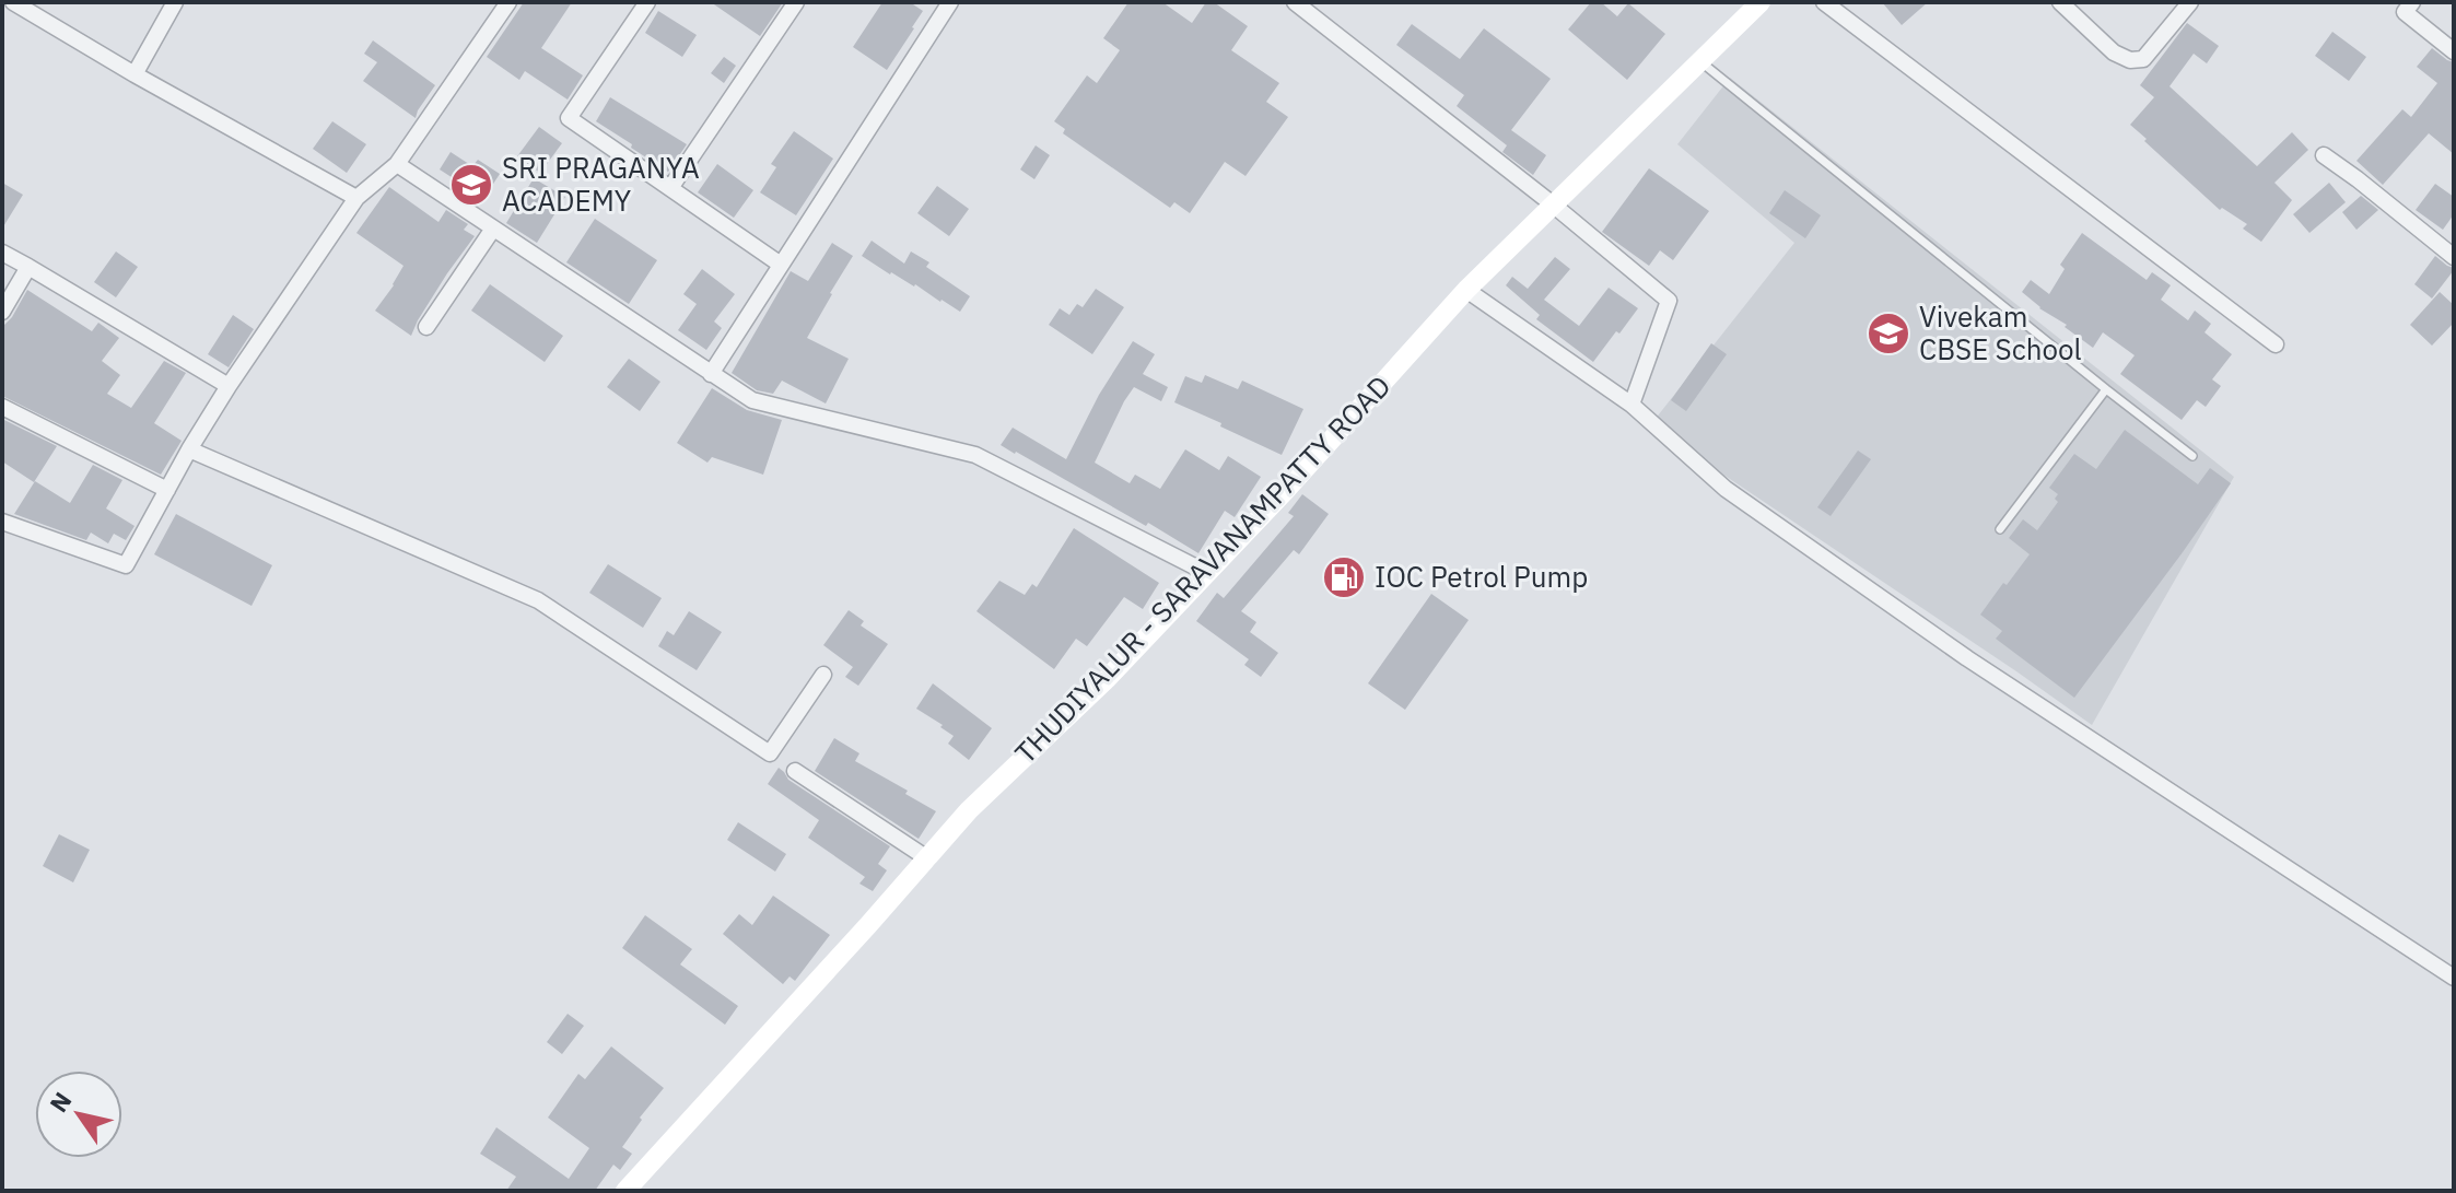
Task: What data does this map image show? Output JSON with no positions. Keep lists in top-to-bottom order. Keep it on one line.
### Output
{"streets":{"main road":["THUDIYALUR - SARAVANAMPATTY ROAD"]},"places":{"school or university":["SRI PRAGANYA ACADEMY","Vivekam CBSE School"],"fuel station":["IOC Petrol Pump"]},"north":"top left"}
